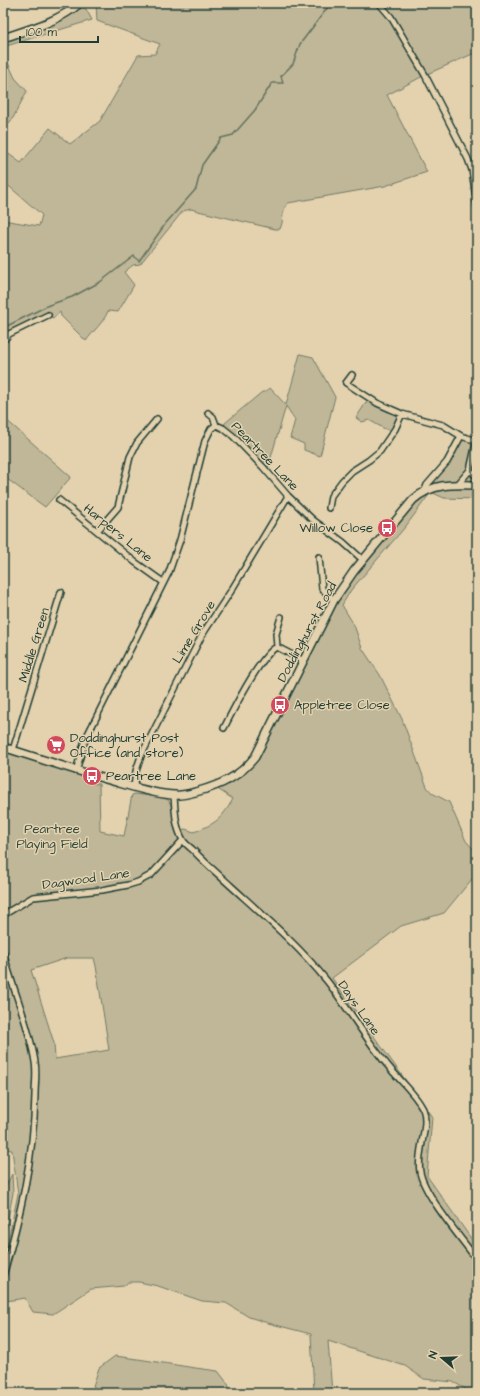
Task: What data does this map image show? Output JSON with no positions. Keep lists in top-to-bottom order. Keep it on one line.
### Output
{"streets":{"street":["Peartree Lane","Harpers Lane","Lime Grove","Doddinghurst Road","Middle Green","Dagwood Lane","Days Lane"]},"crossings":[["Peartree Lane","Harpers Lane"],["Peartree Lane","Lime Grove"],["Peartree Lane","Doddinghurst Road"],["Lime Grove","Doddinghurst Road"],["Doddinghurst Road","Middle Green"],["Doddinghurst Road","Days Lane"],["Dagwood Lane","Days Lane"]],"parks":["Peartree Playing Field"],"places":{"bus stop":["Willow Close","Appletree Close","Peartree Lane"],"supermarket":["Doddinghurst Post Office (and store)"]},"scale_bar":"100 m","north":"left"}
